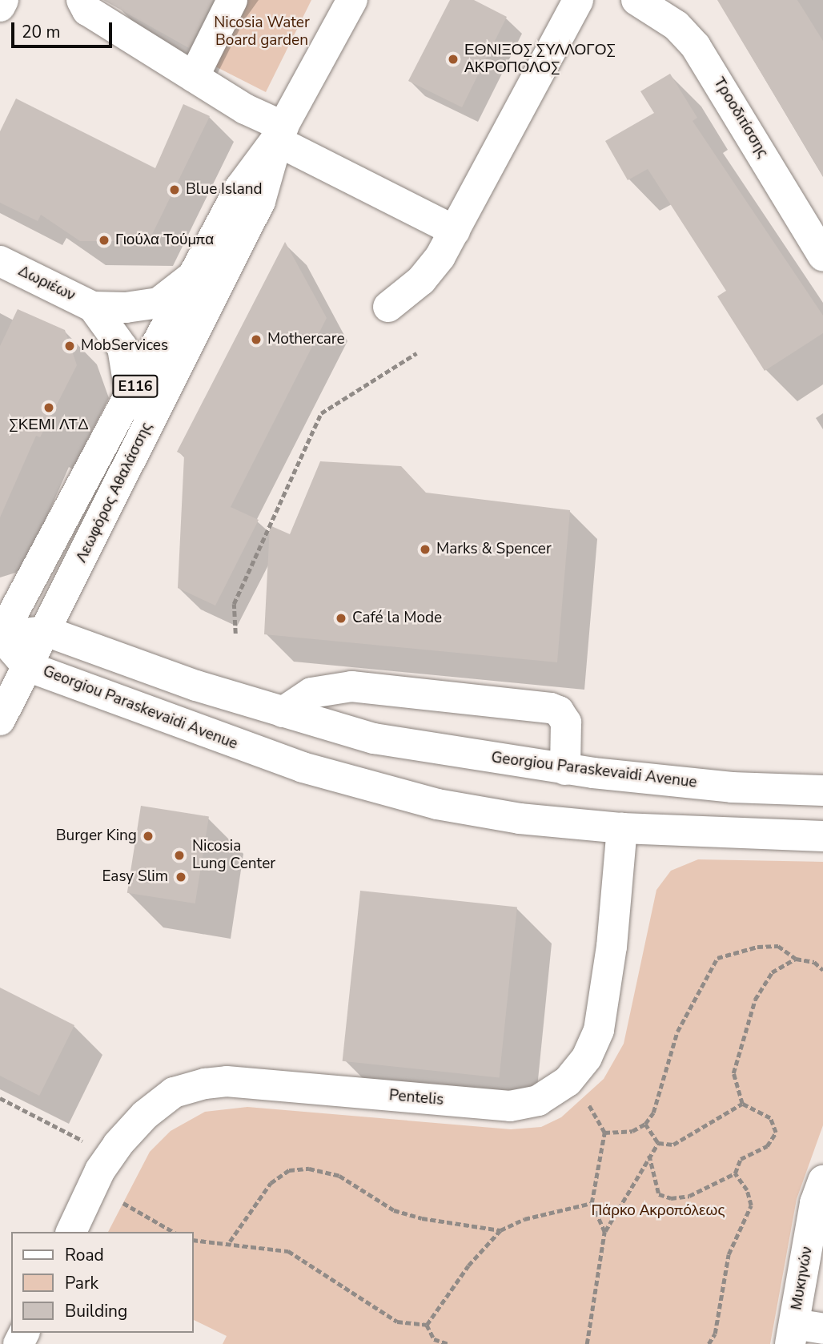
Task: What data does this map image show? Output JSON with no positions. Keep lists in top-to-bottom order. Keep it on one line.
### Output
{"streets":{"main road":["Τροοδιτίσσης","Δωριέων","E116","Λεωφόρος Αθαλάσσης","Georgiou Paraskevaidi Avenue","Pentelis","Μυκηνών"]},"crossings":[["Λεωφόρος Αθαλάσσης","Georgiou Paraskevaidi Avenue"],["Georgiou Paraskevaidi Avenue","Pentelis"]],"parks":["Nicosia Water Board garden","Πάρκο Ακροπόλεως"],"places":["ΕΘΝΙΞΟΣ ΣΥΛΛΟΓΟΣ ΑΚΡΟΠΟΛΟΣ","Blue Island","Γιούλα Τούμπα","Mothercare","MobServices","ΣΚΕΜΙ ΛΤΔ","Marks & Spencer","Café la Mode","Burger King","Nicosia Lung Center","Easy Slim"],"legend":["Road","Park","Building"],"scale_bar":"20 m"}
